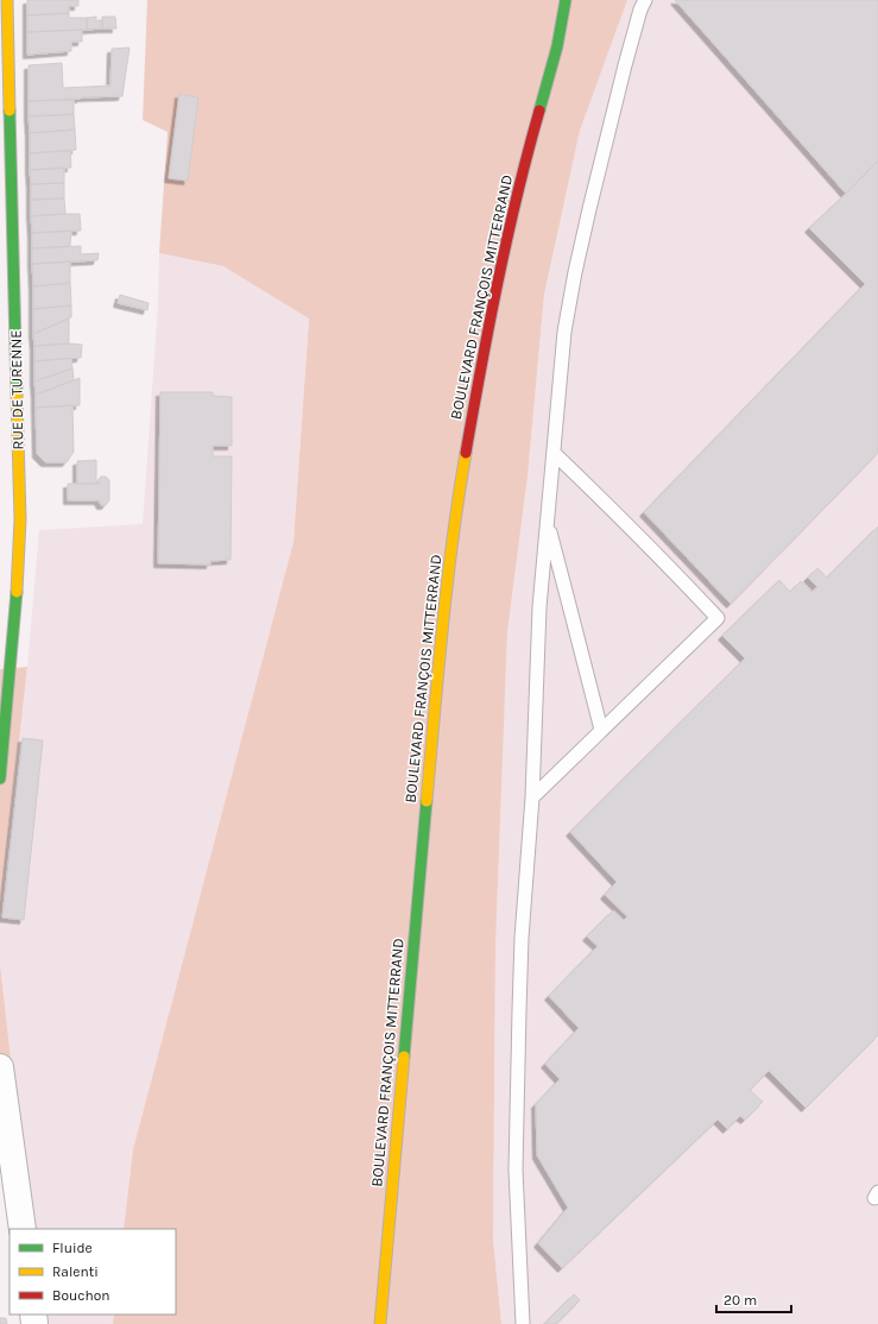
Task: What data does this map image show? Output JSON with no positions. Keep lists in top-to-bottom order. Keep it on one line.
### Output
{"streets":{"main road":["BOULEVARD FRANÇOIS MITTERRAND","RUE DE TURENNE"]},"legend":["Fluide","Ralenti","Bouchon"],"scale_bar":"20 m"}
